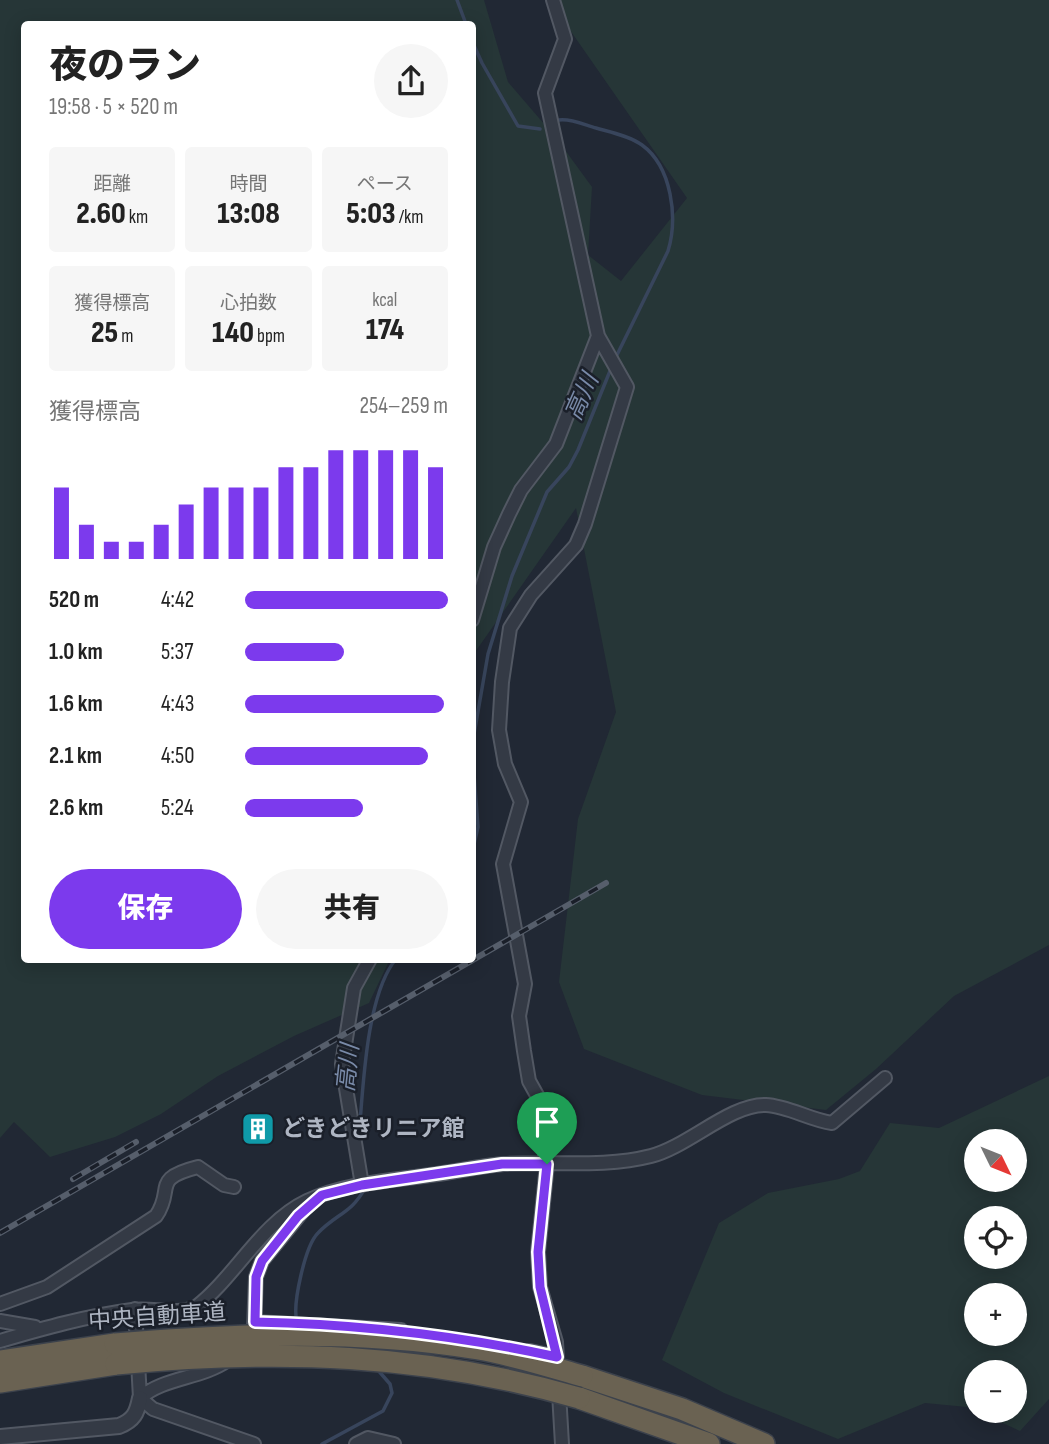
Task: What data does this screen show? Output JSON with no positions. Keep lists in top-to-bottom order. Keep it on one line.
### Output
{"streets":{"highway":["中央自動車道"]},"water":["高川"],"places":{"building":["どきどきリニア館"]},"north":"bottom right","page":{"heading":["夜のラン","19:58 · 5 × 520 m"],"stats":[["距離","2.60 km"],["時間","13:08"],["ペース","5:03 /km"],["獲得標高","25 m"],["心拍数","140 bpm"],["kcal","174"]],"chart":["獲得標高","254–259 m"],"list":[{"name":"520 m","note":"4:42"},{"name":"1.0 km","note":"5:37"},{"name":"1.6 km","note":"4:43"},{"name":"2.1 km","note":"4:50"},{"name":"2.6 km","note":"5:24"}],"buttons":["保存","共有"],"map_buttons":["+","−"]}}
